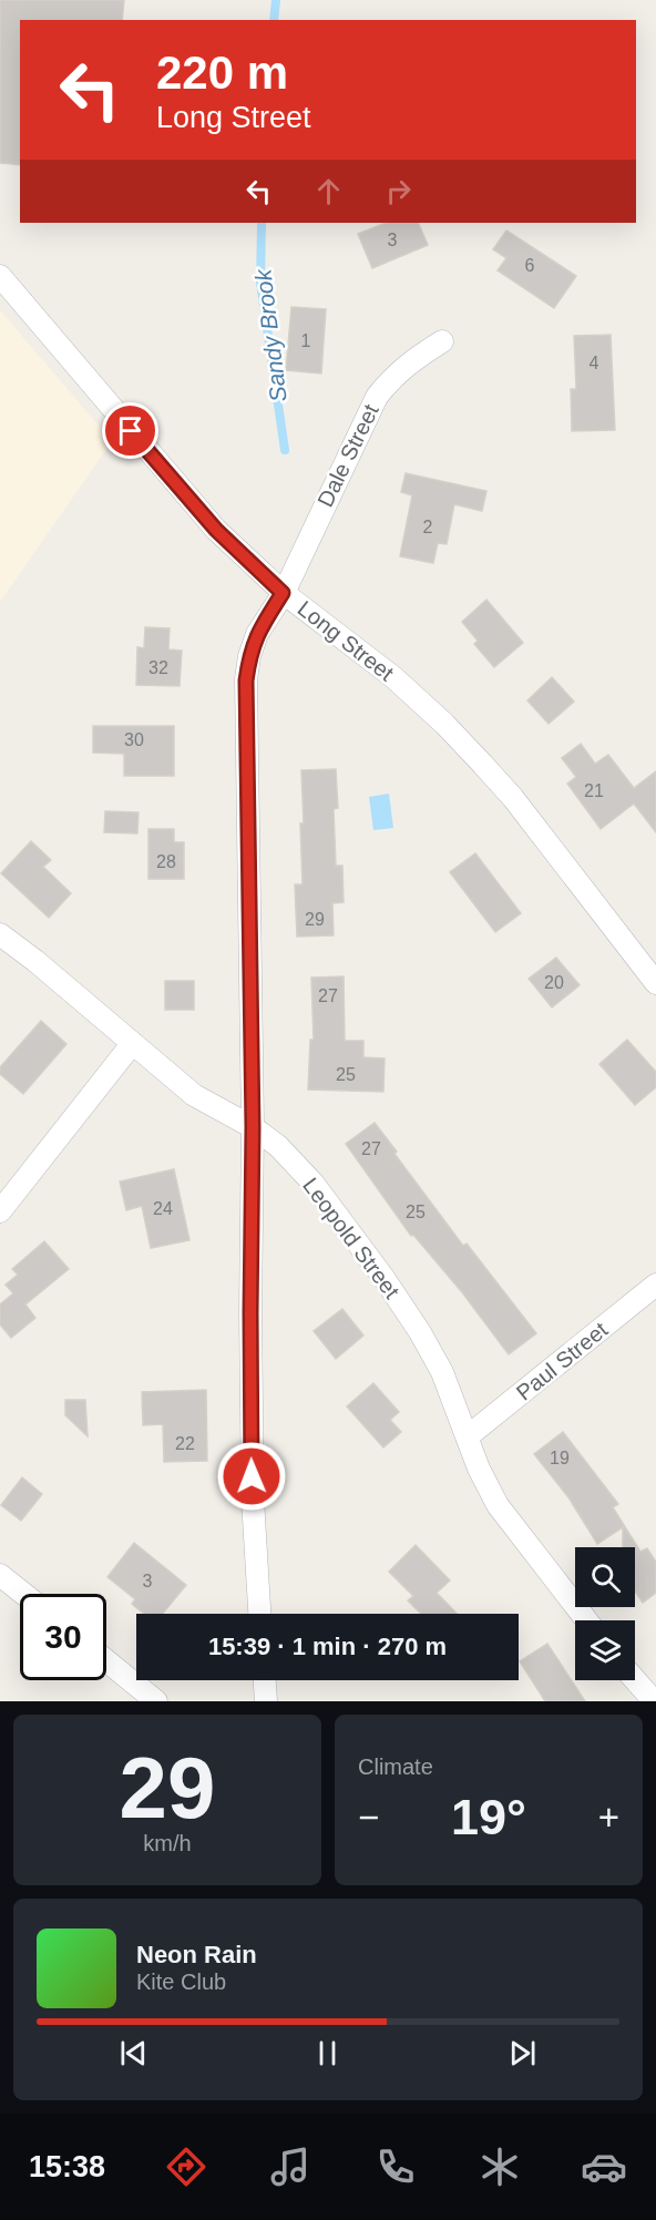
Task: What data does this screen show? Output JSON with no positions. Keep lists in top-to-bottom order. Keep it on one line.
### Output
{"streets":{"street":["Dale Street","Long Street","Leopold Street","Paul Street"]},"crossings":[["Dale Street","Long Street"],["Dale Street","Leopold Street"],["Leopold Street","Paul Street"]],"water":["Sandy Brook"],"house_numbers":["3","6","1","4","2","32","30","21","28","29","20","27","25","27","24","25","22","19","3"],"page":{"turn":["220 m","Long Street"],"limit":"30","trip":"15:39 · 1 min · 270 m","tile":[["29","km/h"],"Climate"],"heat":["−","19°","+"],"song":["Neon Rain","Kite Club"],"tabs":"15:38"}}
